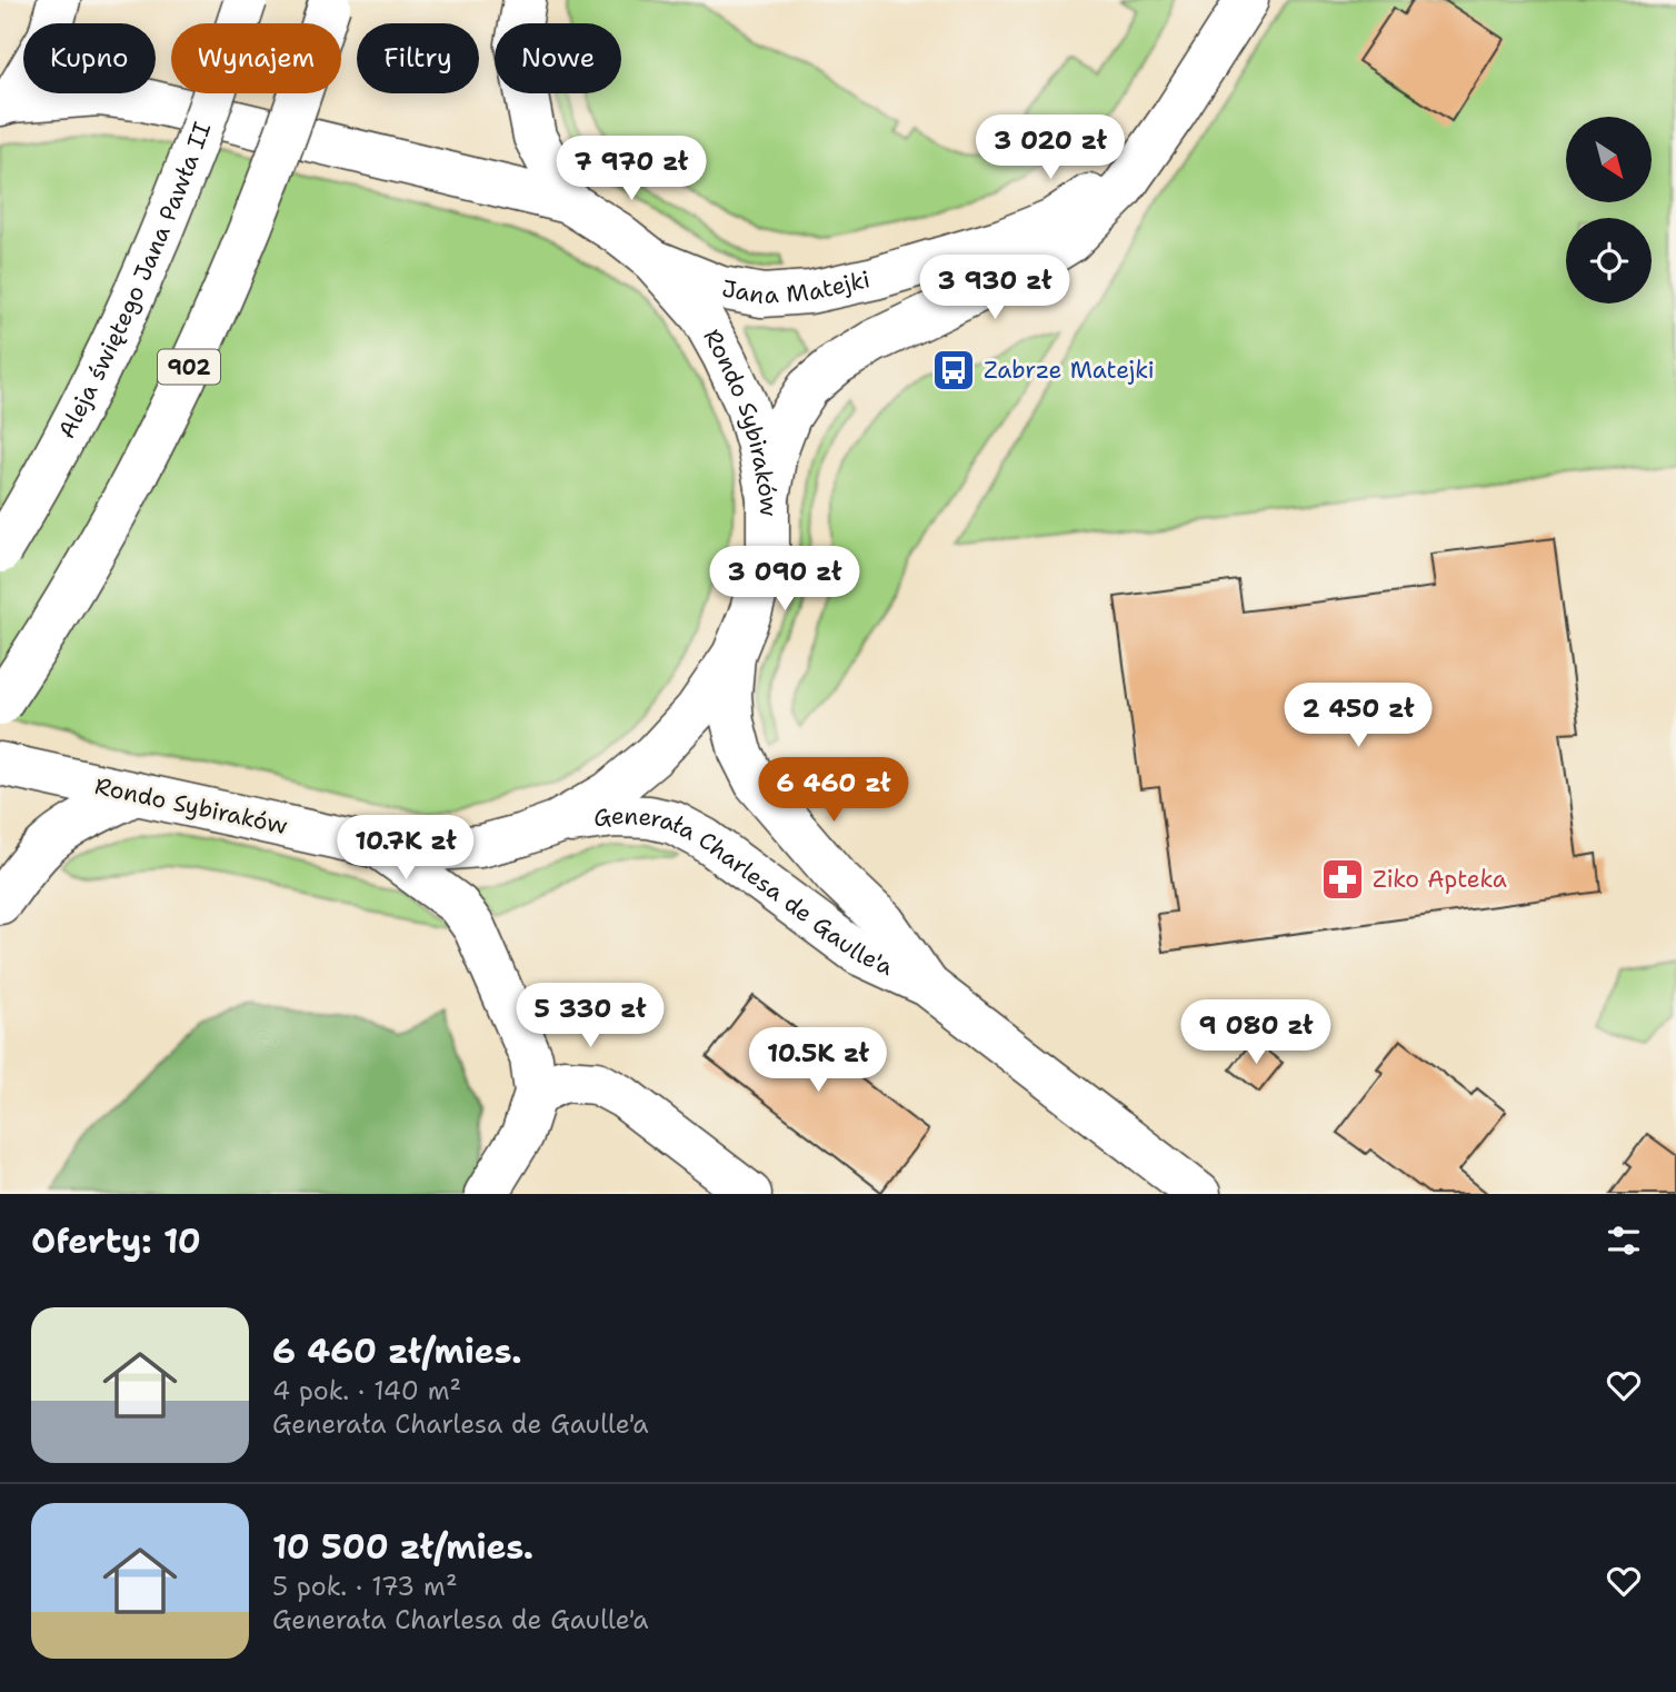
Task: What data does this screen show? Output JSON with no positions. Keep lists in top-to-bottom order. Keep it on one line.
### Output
{"streets":{"main road":["Aleja świętego Jana Pawła II","Jana Matejki","902","Rondo Sybiraków","Generała Charlesa de Gaulle'a"]},"crossings":[["Jana Matejki","Rondo Sybiraków"],["Rondo Sybiraków","Generała Charlesa de Gaulle'a"]],"places":{"bus stop":["Zabrze Matejki"],"pharmacy":["Ziko Apteka"]},"north":"bottom right","page":{"chip":["Kupno","Wynajem","Filtry","Nowe"],"price":["3 020 zł","7 970 zł","3 930 zł","3 090 zł","2 450 zł","6 460 zł","10.7K zł","5 330 zł","9 080 zł","10.5K zł"],"heading":"Oferty: 10","list":[{"name":"6 460 zł/mies.","note":"4 pok. · 140 m² · Generała Charlesa de Gaulle'a"},{"name":"10 500 zł/mies.","note":"5 pok. · 173 m² · Generała Charlesa de Gaulle'a"}]}}
